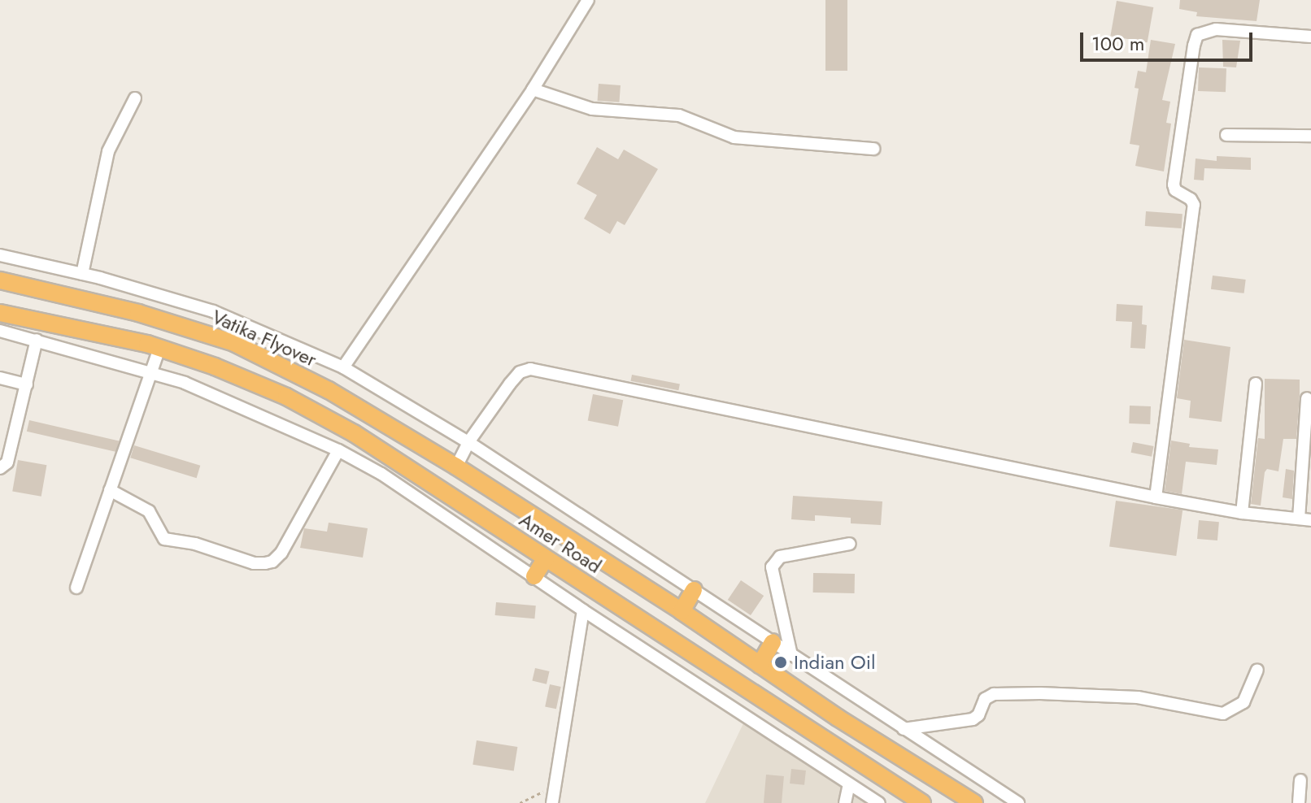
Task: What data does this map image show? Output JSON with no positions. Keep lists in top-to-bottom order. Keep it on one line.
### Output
{"streets":{"highway":["Vatika Flyover","Amer Road"]},"places":["Indian Oil"],"scale_bar":"100 m"}
